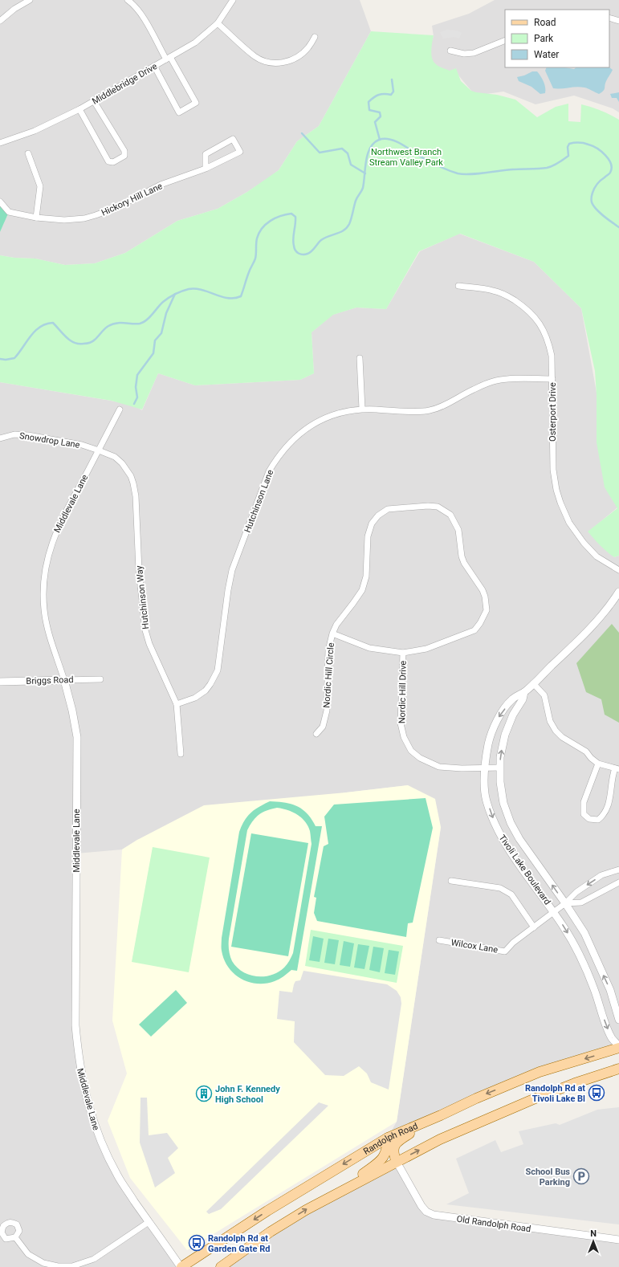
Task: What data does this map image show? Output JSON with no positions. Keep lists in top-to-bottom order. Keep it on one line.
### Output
{"streets":{"main road":["Randolph Road"],"street":["Middlebridge Drive","Hickory Hill Lane","Osterport Drive","Snowdrop Lane","Hutchinson Lane","Middlevale Lane","Hutchinson Way","Nordic Hill Circle","Briggs Road","Nordic Hill Drive","Tivoli Lake Boulevard","Wilcox Lane","Old Randolph Road"]},"crossings":[["Osterport Drive","Hutchinson Lane"],["Snowdrop Lane","Middlevale Lane"],["Snowdrop Lane","Hutchinson Way"],["Hutchinson Lane","Hutchinson Way"],["Middlevale Lane","Hutchinson Way"],["Middlevale Lane","Briggs Road"],["Middlevale Lane","Randolph Road"],["Nordic Hill Circle","Nordic Hill Drive"],["Nordic Hill Drive","Tivoli Lake Boulevard"],["Tivoli Lake Boulevard","Wilcox Lane"],["Tivoli Lake Boulevard","Randolph Road"]],"parks":["Northwest Branch Stream Valley Park"],"places":{"bus stop":["Randolph Rd at Tivoli Lake Bl","Randolph Rd at Garden Gate Rd"],"building":["John F. Kennedy High School"],"parking":["School Bus Parking"]},"legend":["Road","Park","Water"],"north":"top"}
